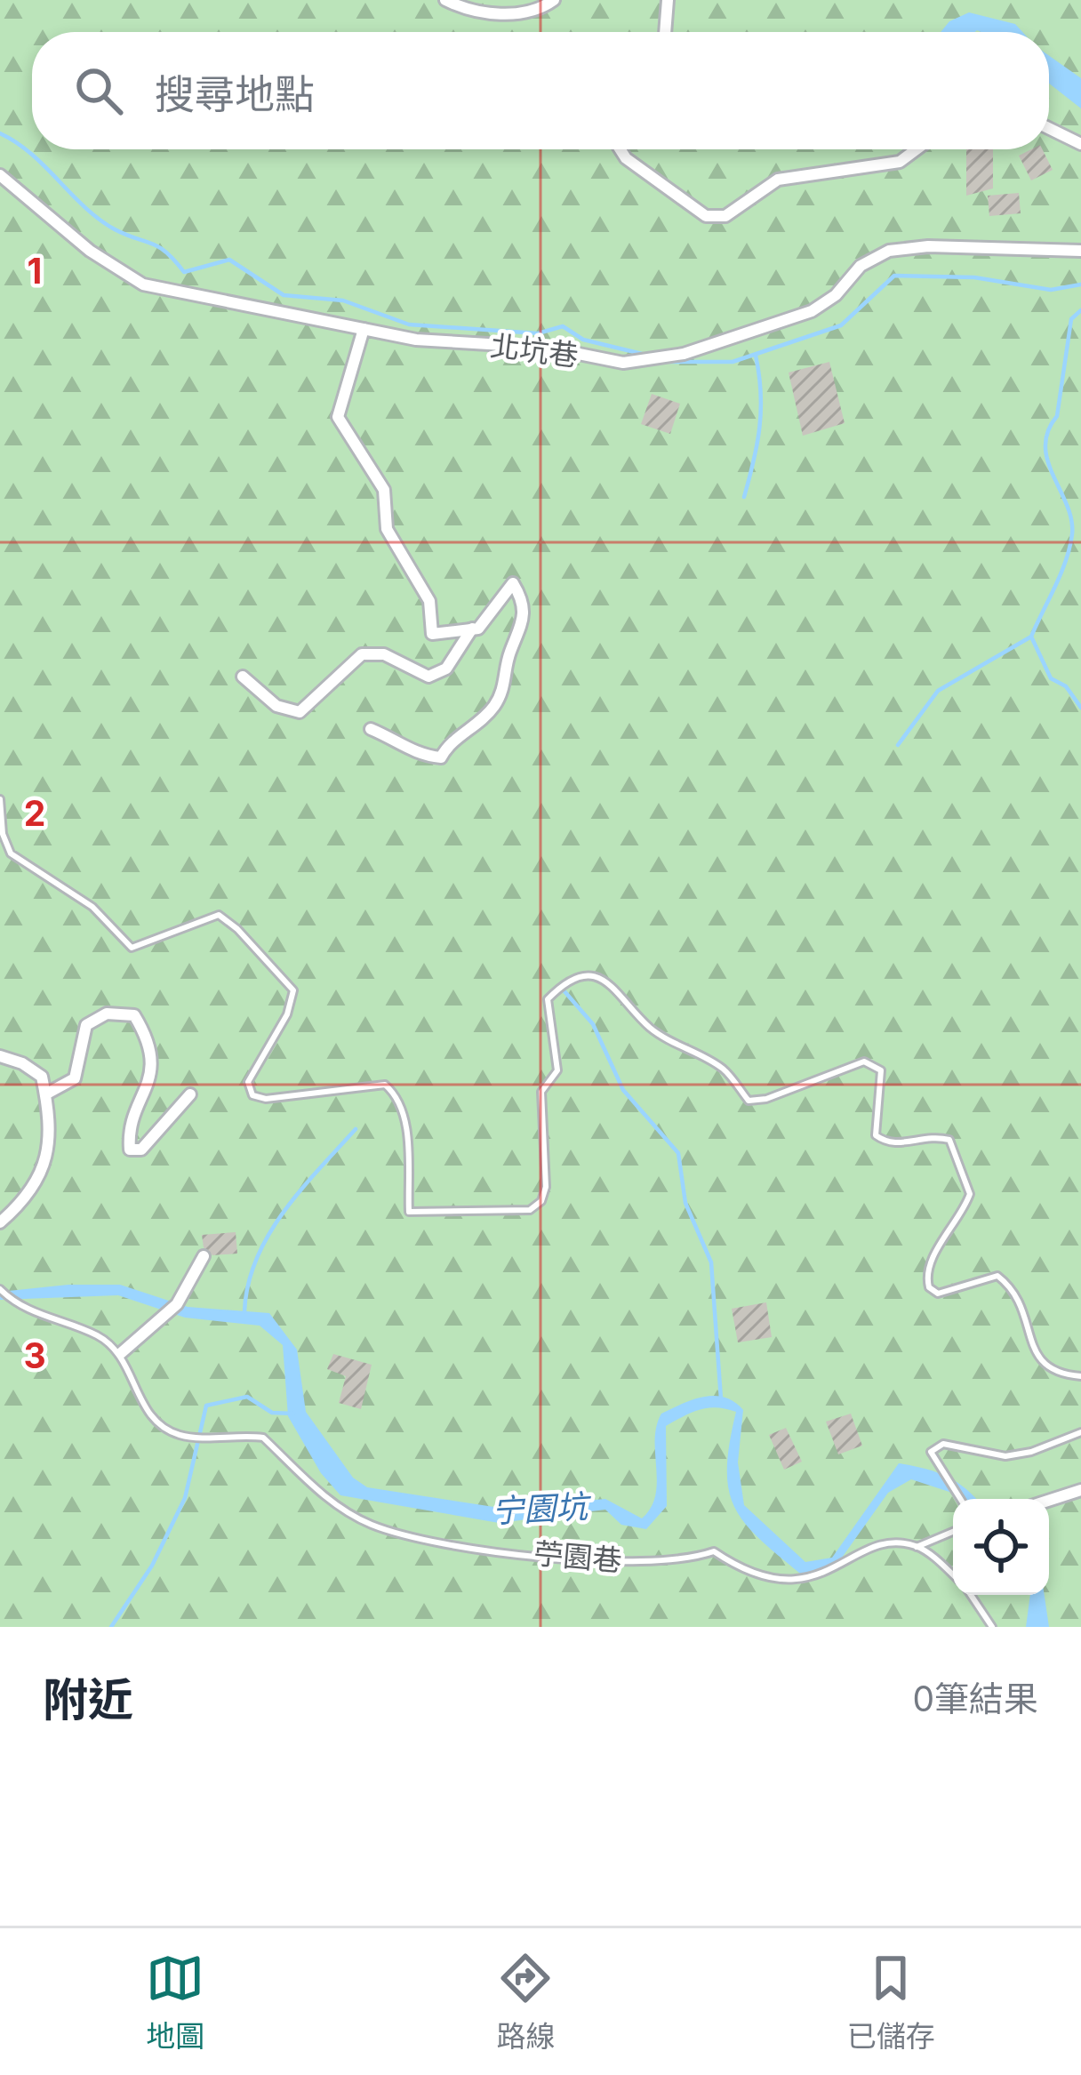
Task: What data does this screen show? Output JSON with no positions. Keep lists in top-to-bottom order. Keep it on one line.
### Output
{"streets":{"street":["北坑巷"],"lane":["苧園巷"]},"water":["宁園坑"],"page":{"search":"搜尋地點","heading":["附近","0筆結果"],"nav":["地圖","路線","已儲存"]},"grid":{"rows":["1","2","3"]}}
